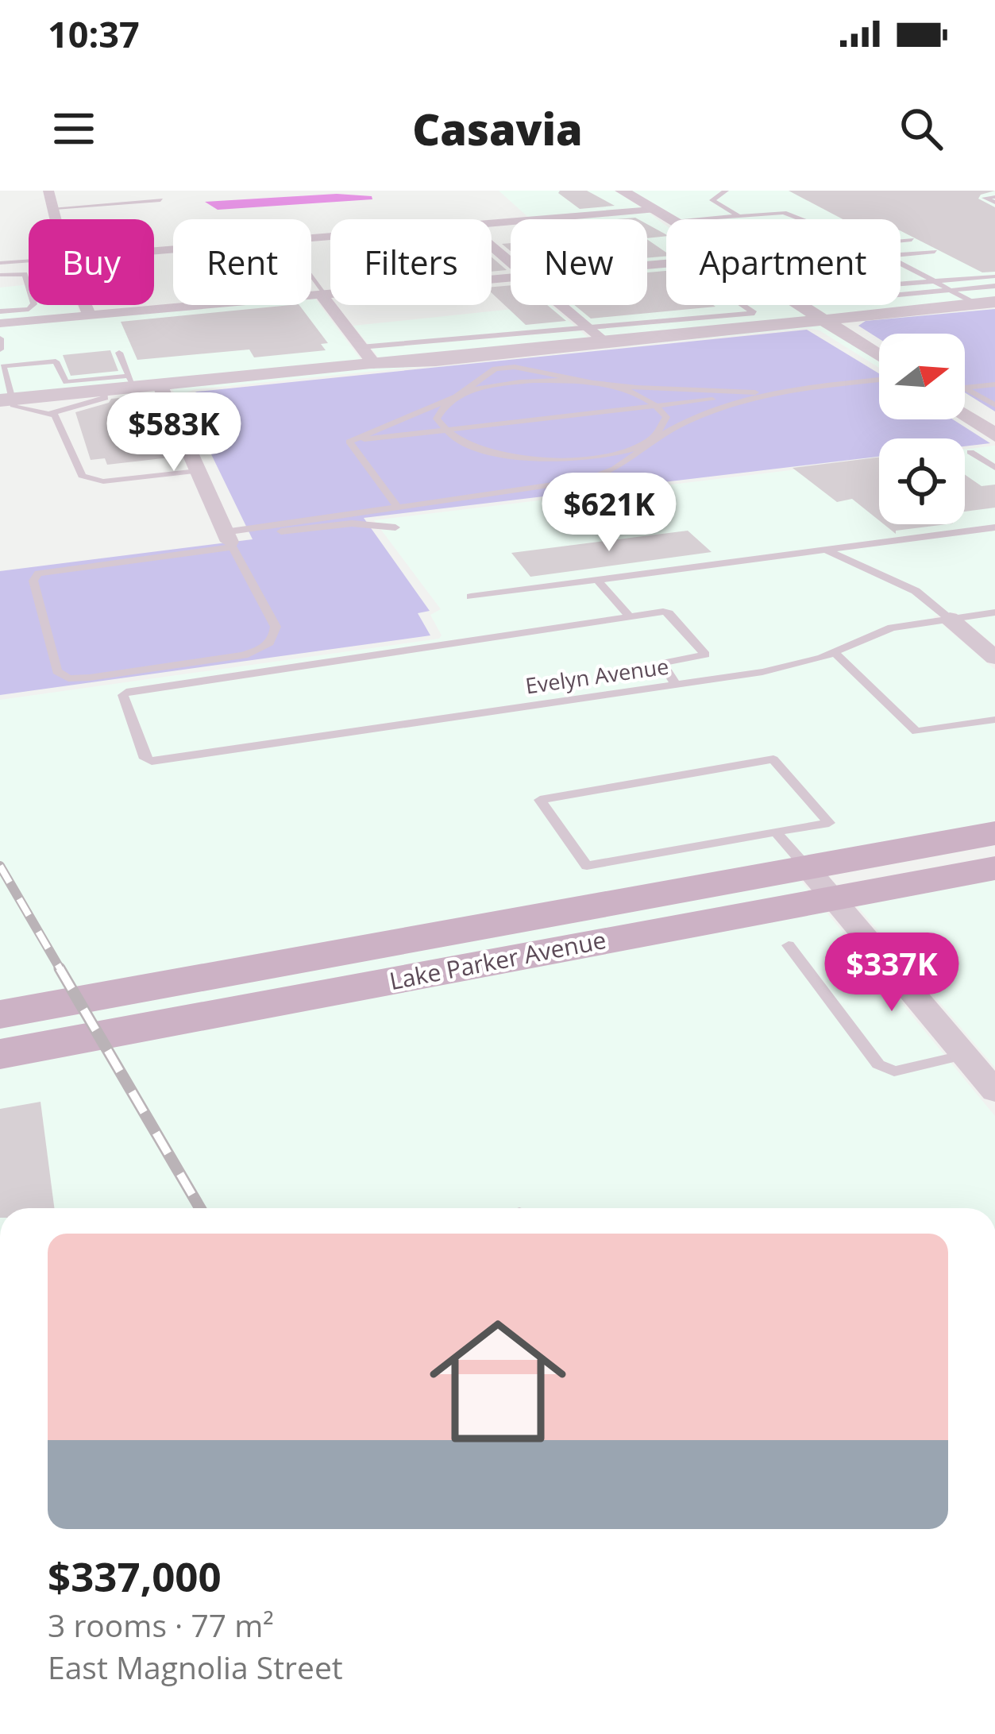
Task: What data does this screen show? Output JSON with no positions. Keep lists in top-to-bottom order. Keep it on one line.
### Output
{"streets":{"main road":["Lake Parker Avenue"],"lane":["Evelyn Avenue"]},"north":"right","page":{"status":"10:37","header":"Casavia","chip":["Buy","Rent","Filters","New","Apartment"],"price":["$583K","$621K","$337K"],"list":[{"name":"$337,000","note":"3 rooms · 77 m² · East Magnolia Street"}]}}
